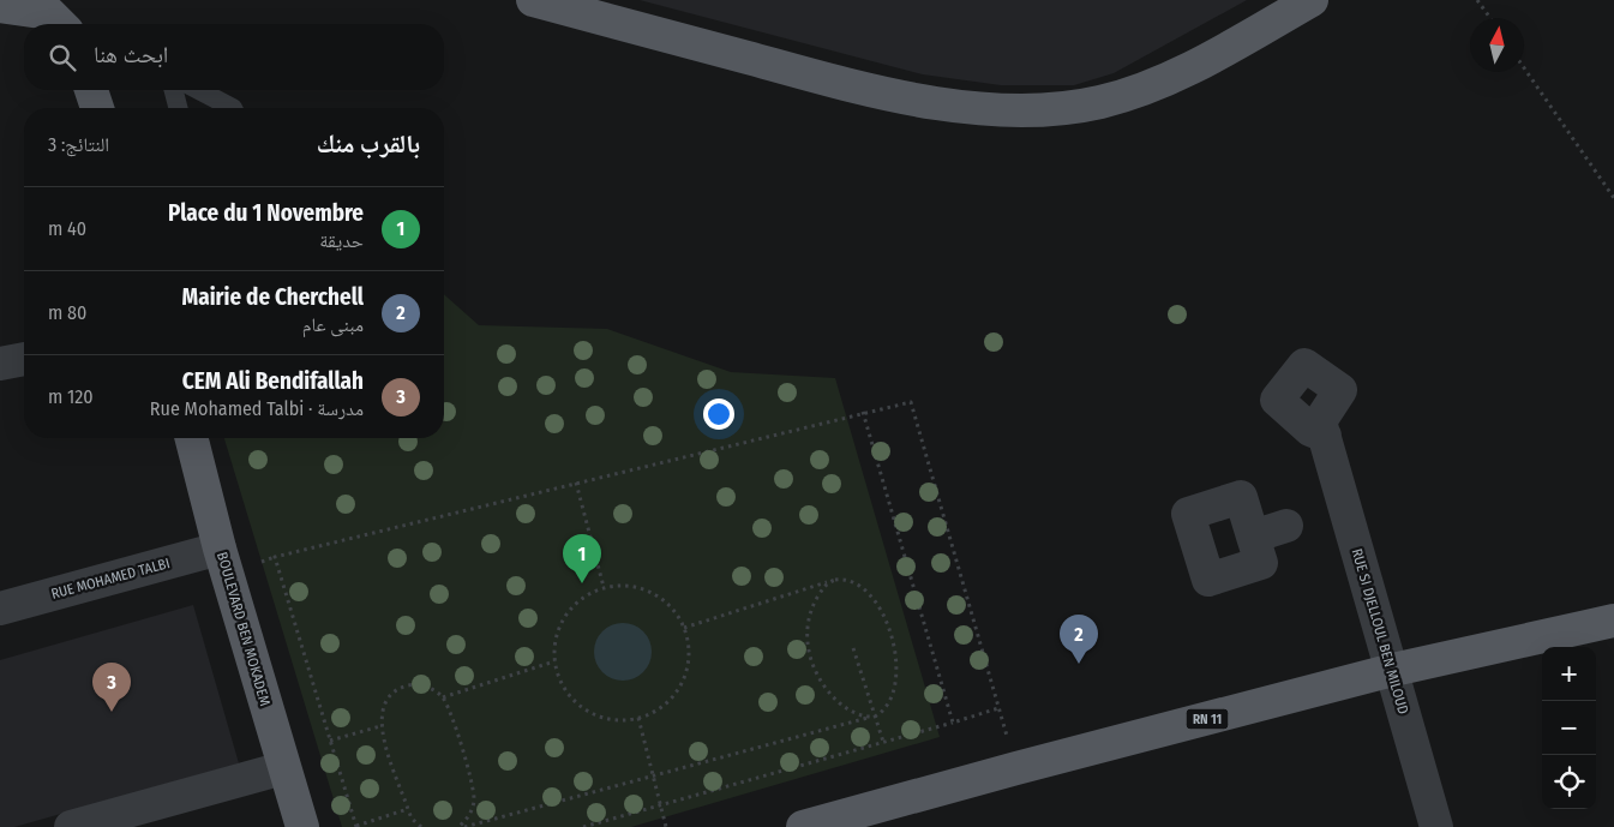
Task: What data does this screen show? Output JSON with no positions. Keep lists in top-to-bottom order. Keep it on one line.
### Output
{"streets":{"main road":["BOULEVARD BEN MOKADEM","RN 11"],"street":["RUE MOHAMED TALBI","RUE SI DJELLOUL BEN MILOUD"]},"crossings":[["RUE MOHAMED TALBI","BOULEVARD BEN MOKADEM"],["RUE SI DJELLOUL BEN MILOUD","RN 11"]],"north":"top","page":{"search":"ابحث هنا","heading":["بالقرب منك","النتائج: 3"],"list":[{"mark":"1","name":"Place du 1 Novembre","note":"حديقة","value":"40 m"},{"mark":"2","name":"Mairie de Cherchell","note":"مبنى عام","value":"80 m"},{"mark":"3","name":"CEM Ali Bendifallah","note":"مدرسة · Rue Mohamed Talbi","value":"120 m"}],"pins":["1","2","3"],"map_buttons":["+","−"]}}
